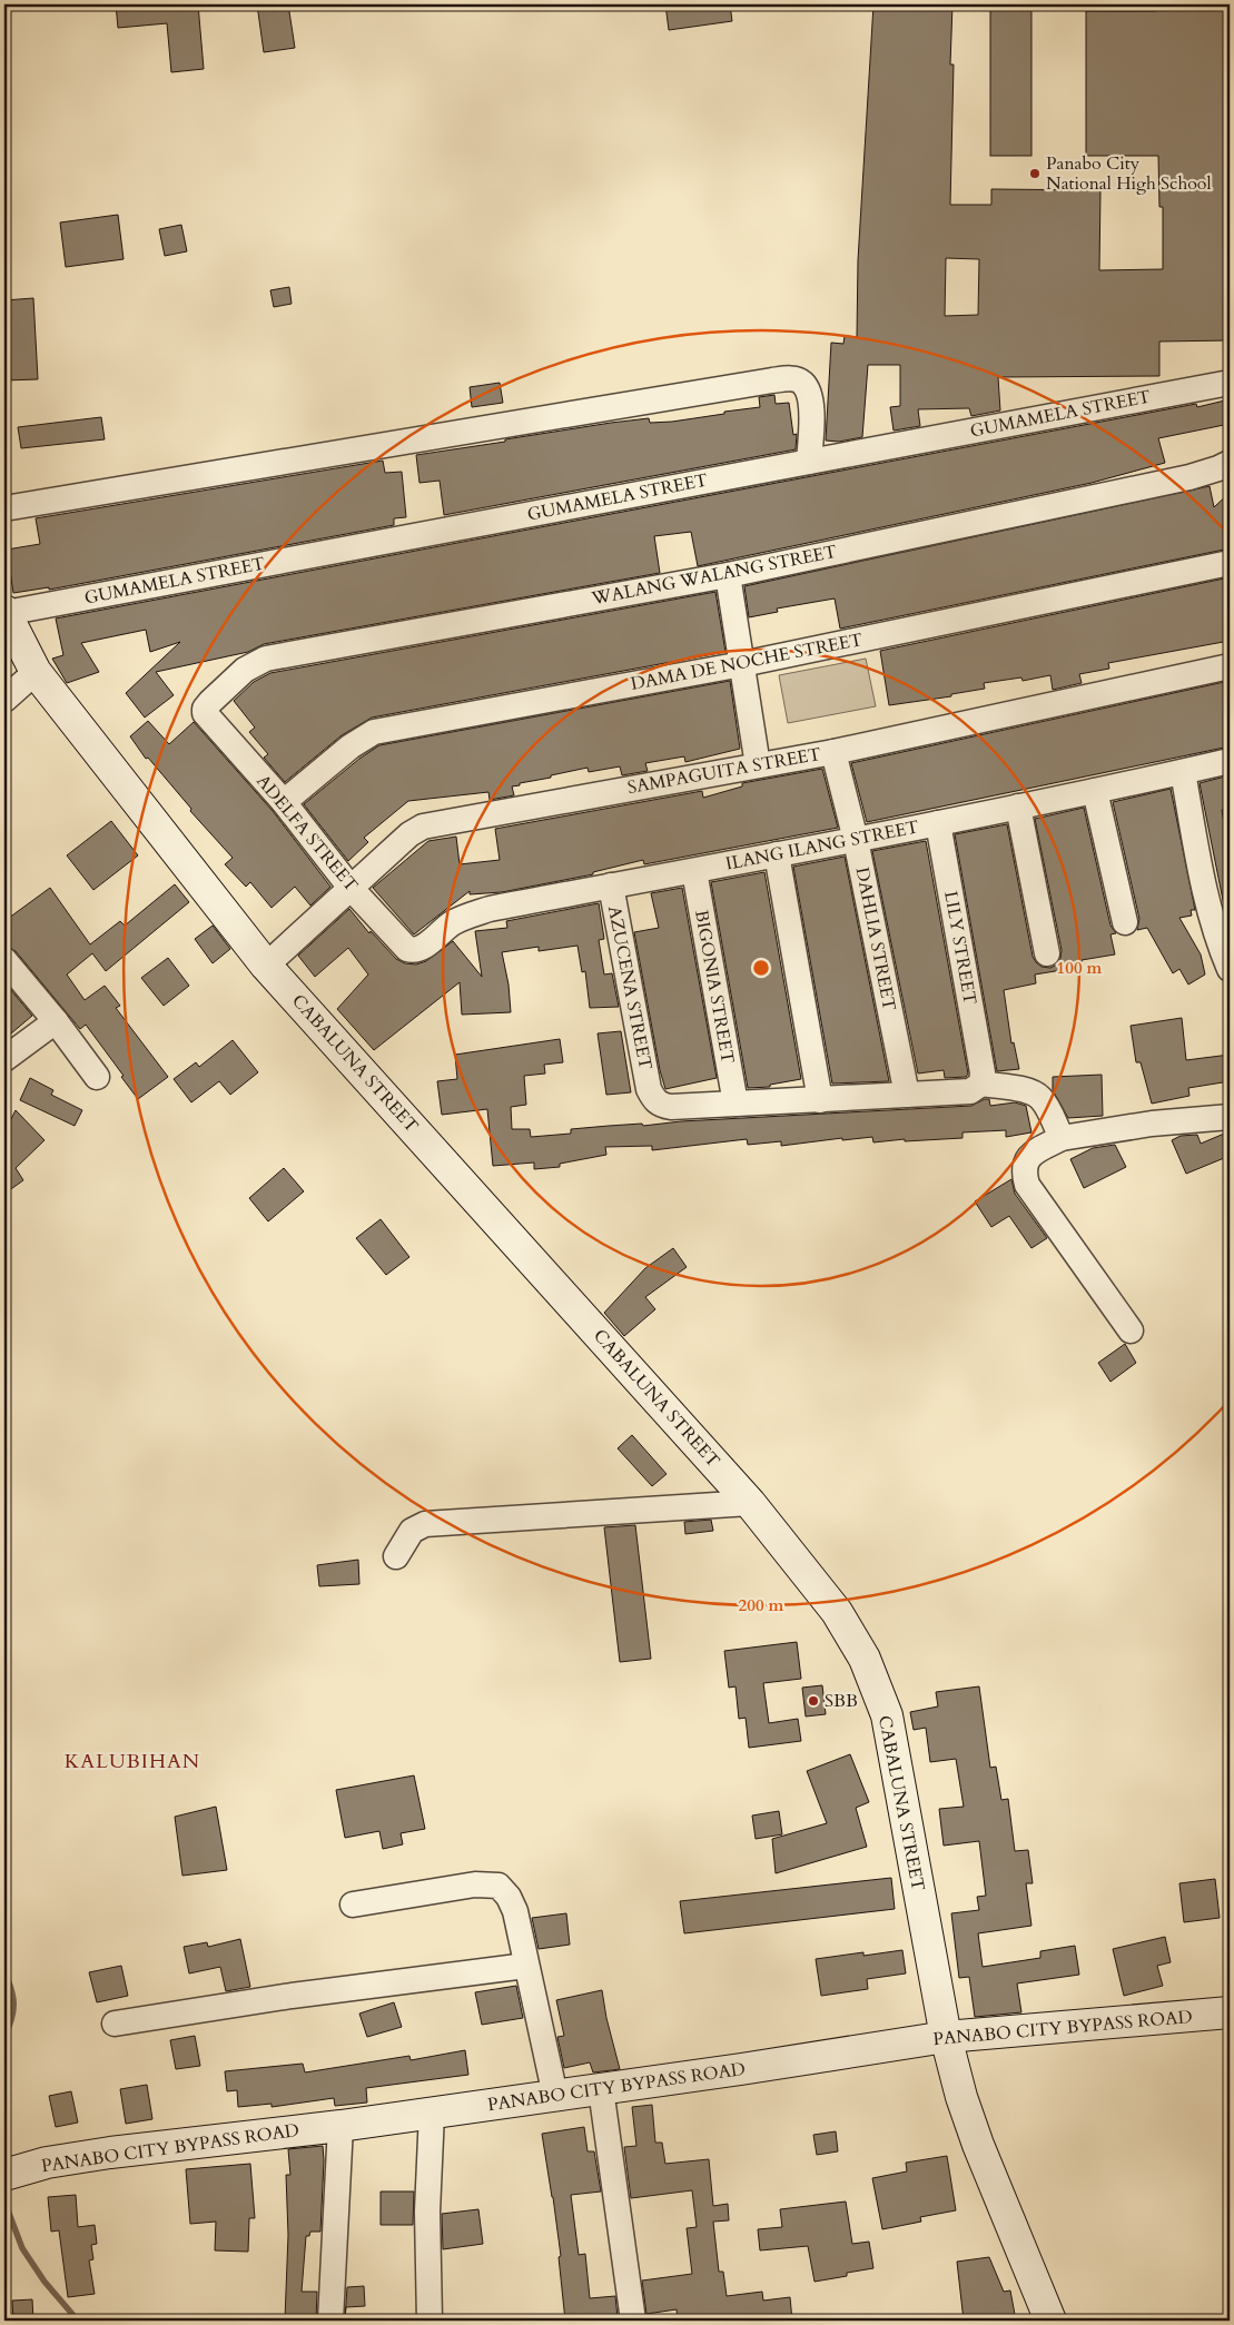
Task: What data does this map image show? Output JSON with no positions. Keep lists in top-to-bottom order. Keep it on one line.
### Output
{"streets":{"main road":["CABALUNA STREET","PANABO CITY BYPASS ROAD"],"street":["GUMAMELA STREET","WALANG WALANG STREET","DAMA DE NOCHE STREET","SAMPAGUITA STREET","ADELFA STREET","ILANG ILANG STREET","DAHLIA STREET","LILY STREET","BIGONIA STREET","AZUCENA STREET"]},"crossings":[["GUMAMELA STREET","CABALUNA STREET"],["WALANG WALANG STREET","ADELFA STREET"],["DAMA DE NOCHE STREET","ADELFA STREET"],["SAMPAGUITA STREET","ADELFA STREET"],["SAMPAGUITA STREET","DAHLIA STREET"],["SAMPAGUITA STREET","CABALUNA STREET"],["ADELFA STREET","ILANG ILANG STREET"],["ILANG ILANG STREET","DAHLIA STREET"],["ILANG ILANG STREET","LILY STREET"],["ILANG ILANG STREET","BIGONIA STREET"],["ILANG ILANG STREET","AZUCENA STREET"],["BIGONIA STREET","AZUCENA STREET"],["CABALUNA STREET","PANABO CITY BYPASS ROAD"]],"districts":["KALUBIHAN"],"places":["Panabo City National High School","SBB"],"rings":["100 m","200 m"]}
